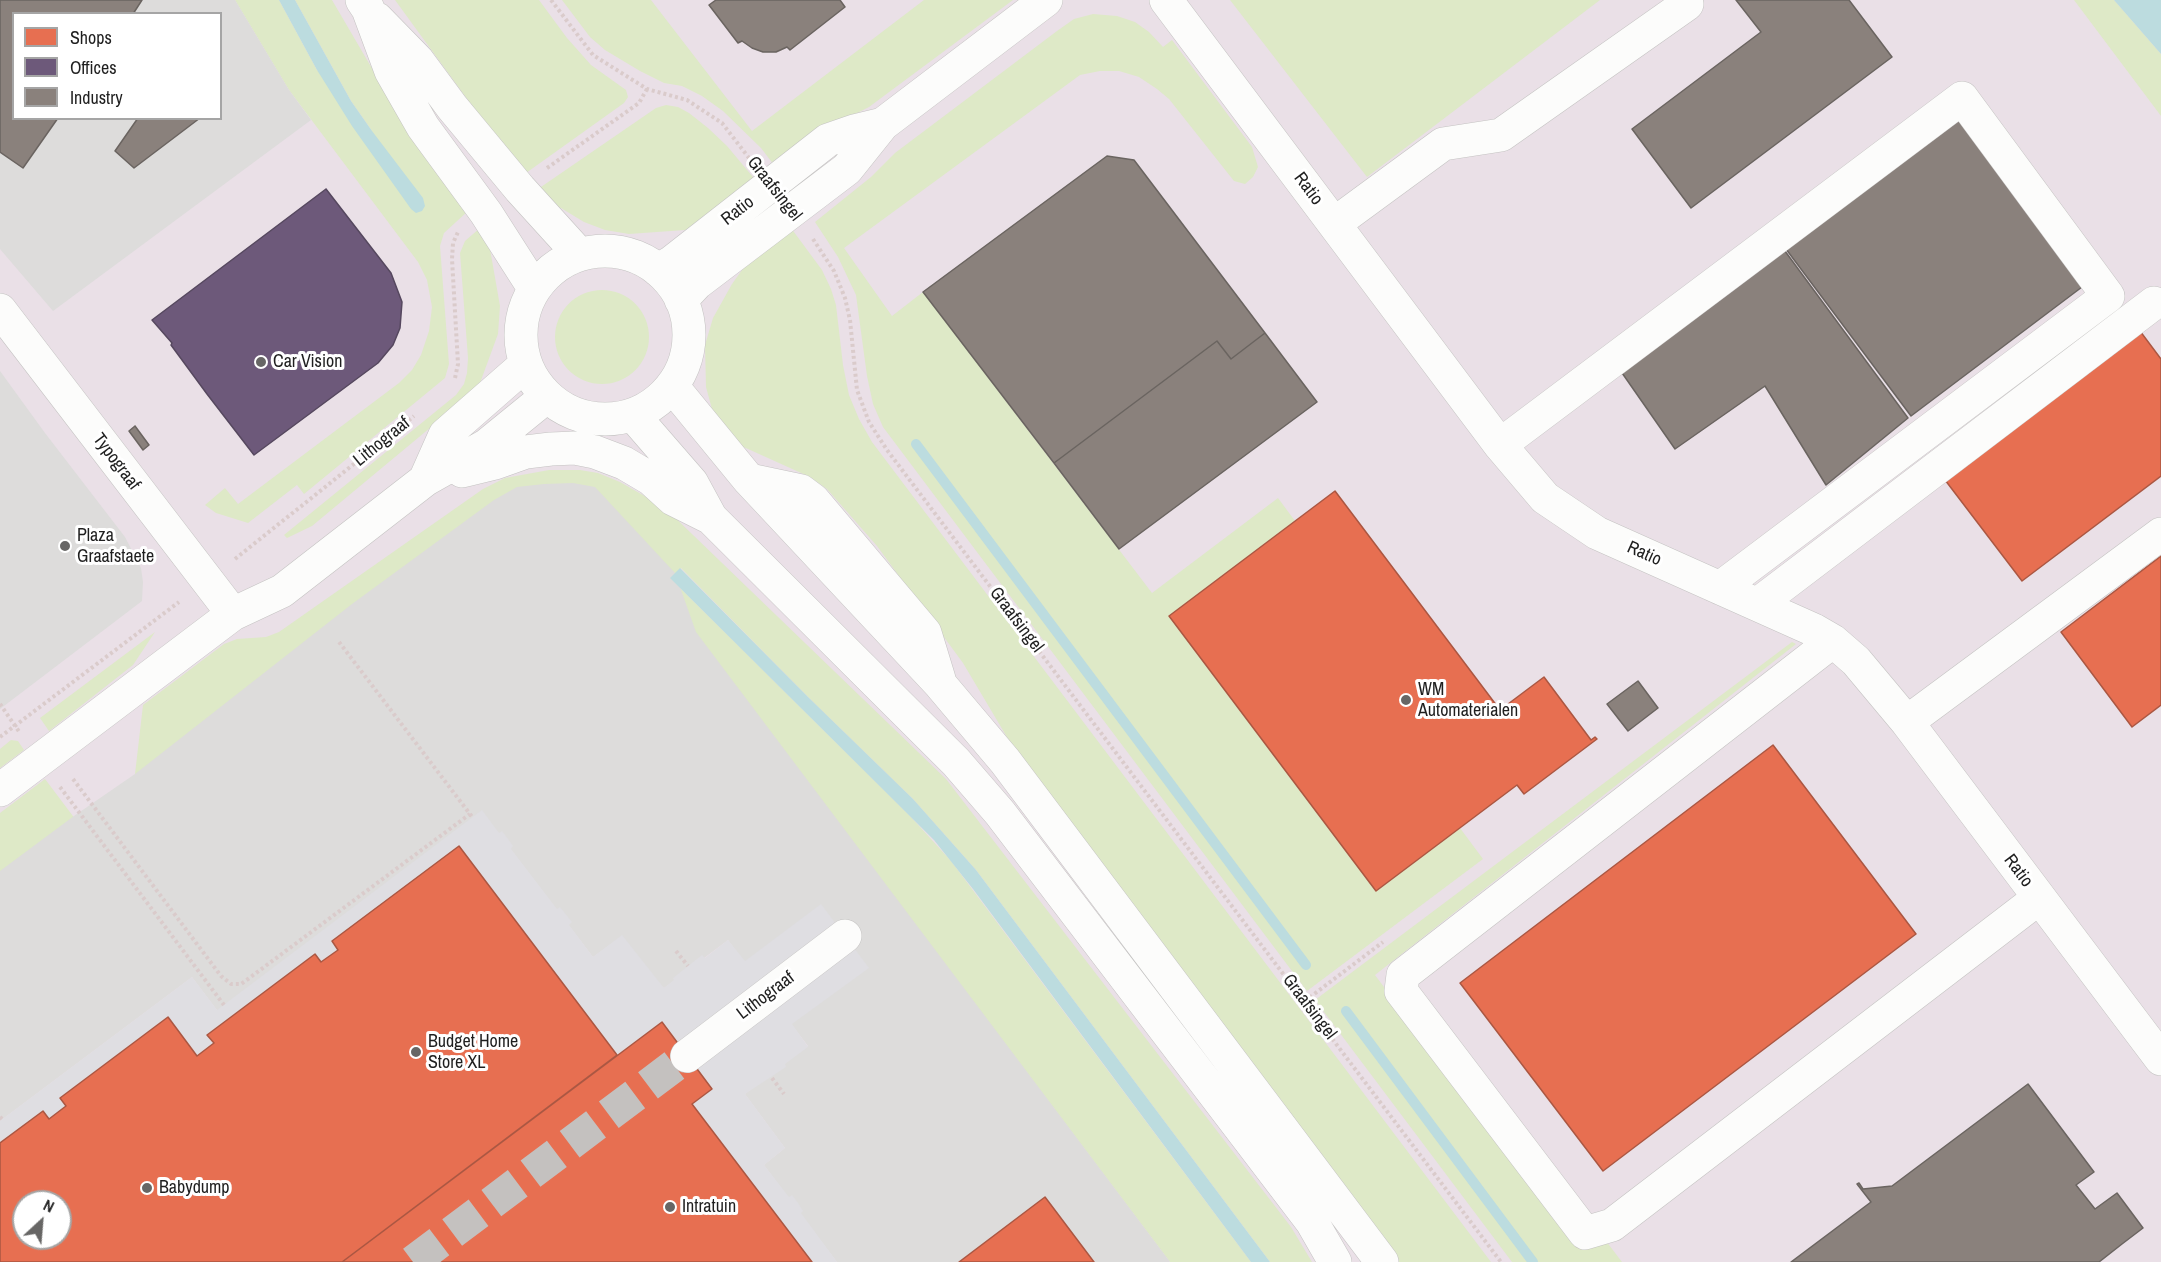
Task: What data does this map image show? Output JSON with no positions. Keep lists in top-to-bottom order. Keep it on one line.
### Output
{"streets":{"street":["Ratio","Lithograaf","Typograaf"],"path":["Graafsingel"]},"crossings":[["Graafsingel","Ratio"],["Lithograaf","Typograaf"]],"places":["Car Vision","Plaza Graafstaete","WM Automaterialen","Budget Home Store XL","Babydump","Intratuin"],"legend":["Shops","Offices","Industry"],"north":"top right"}
